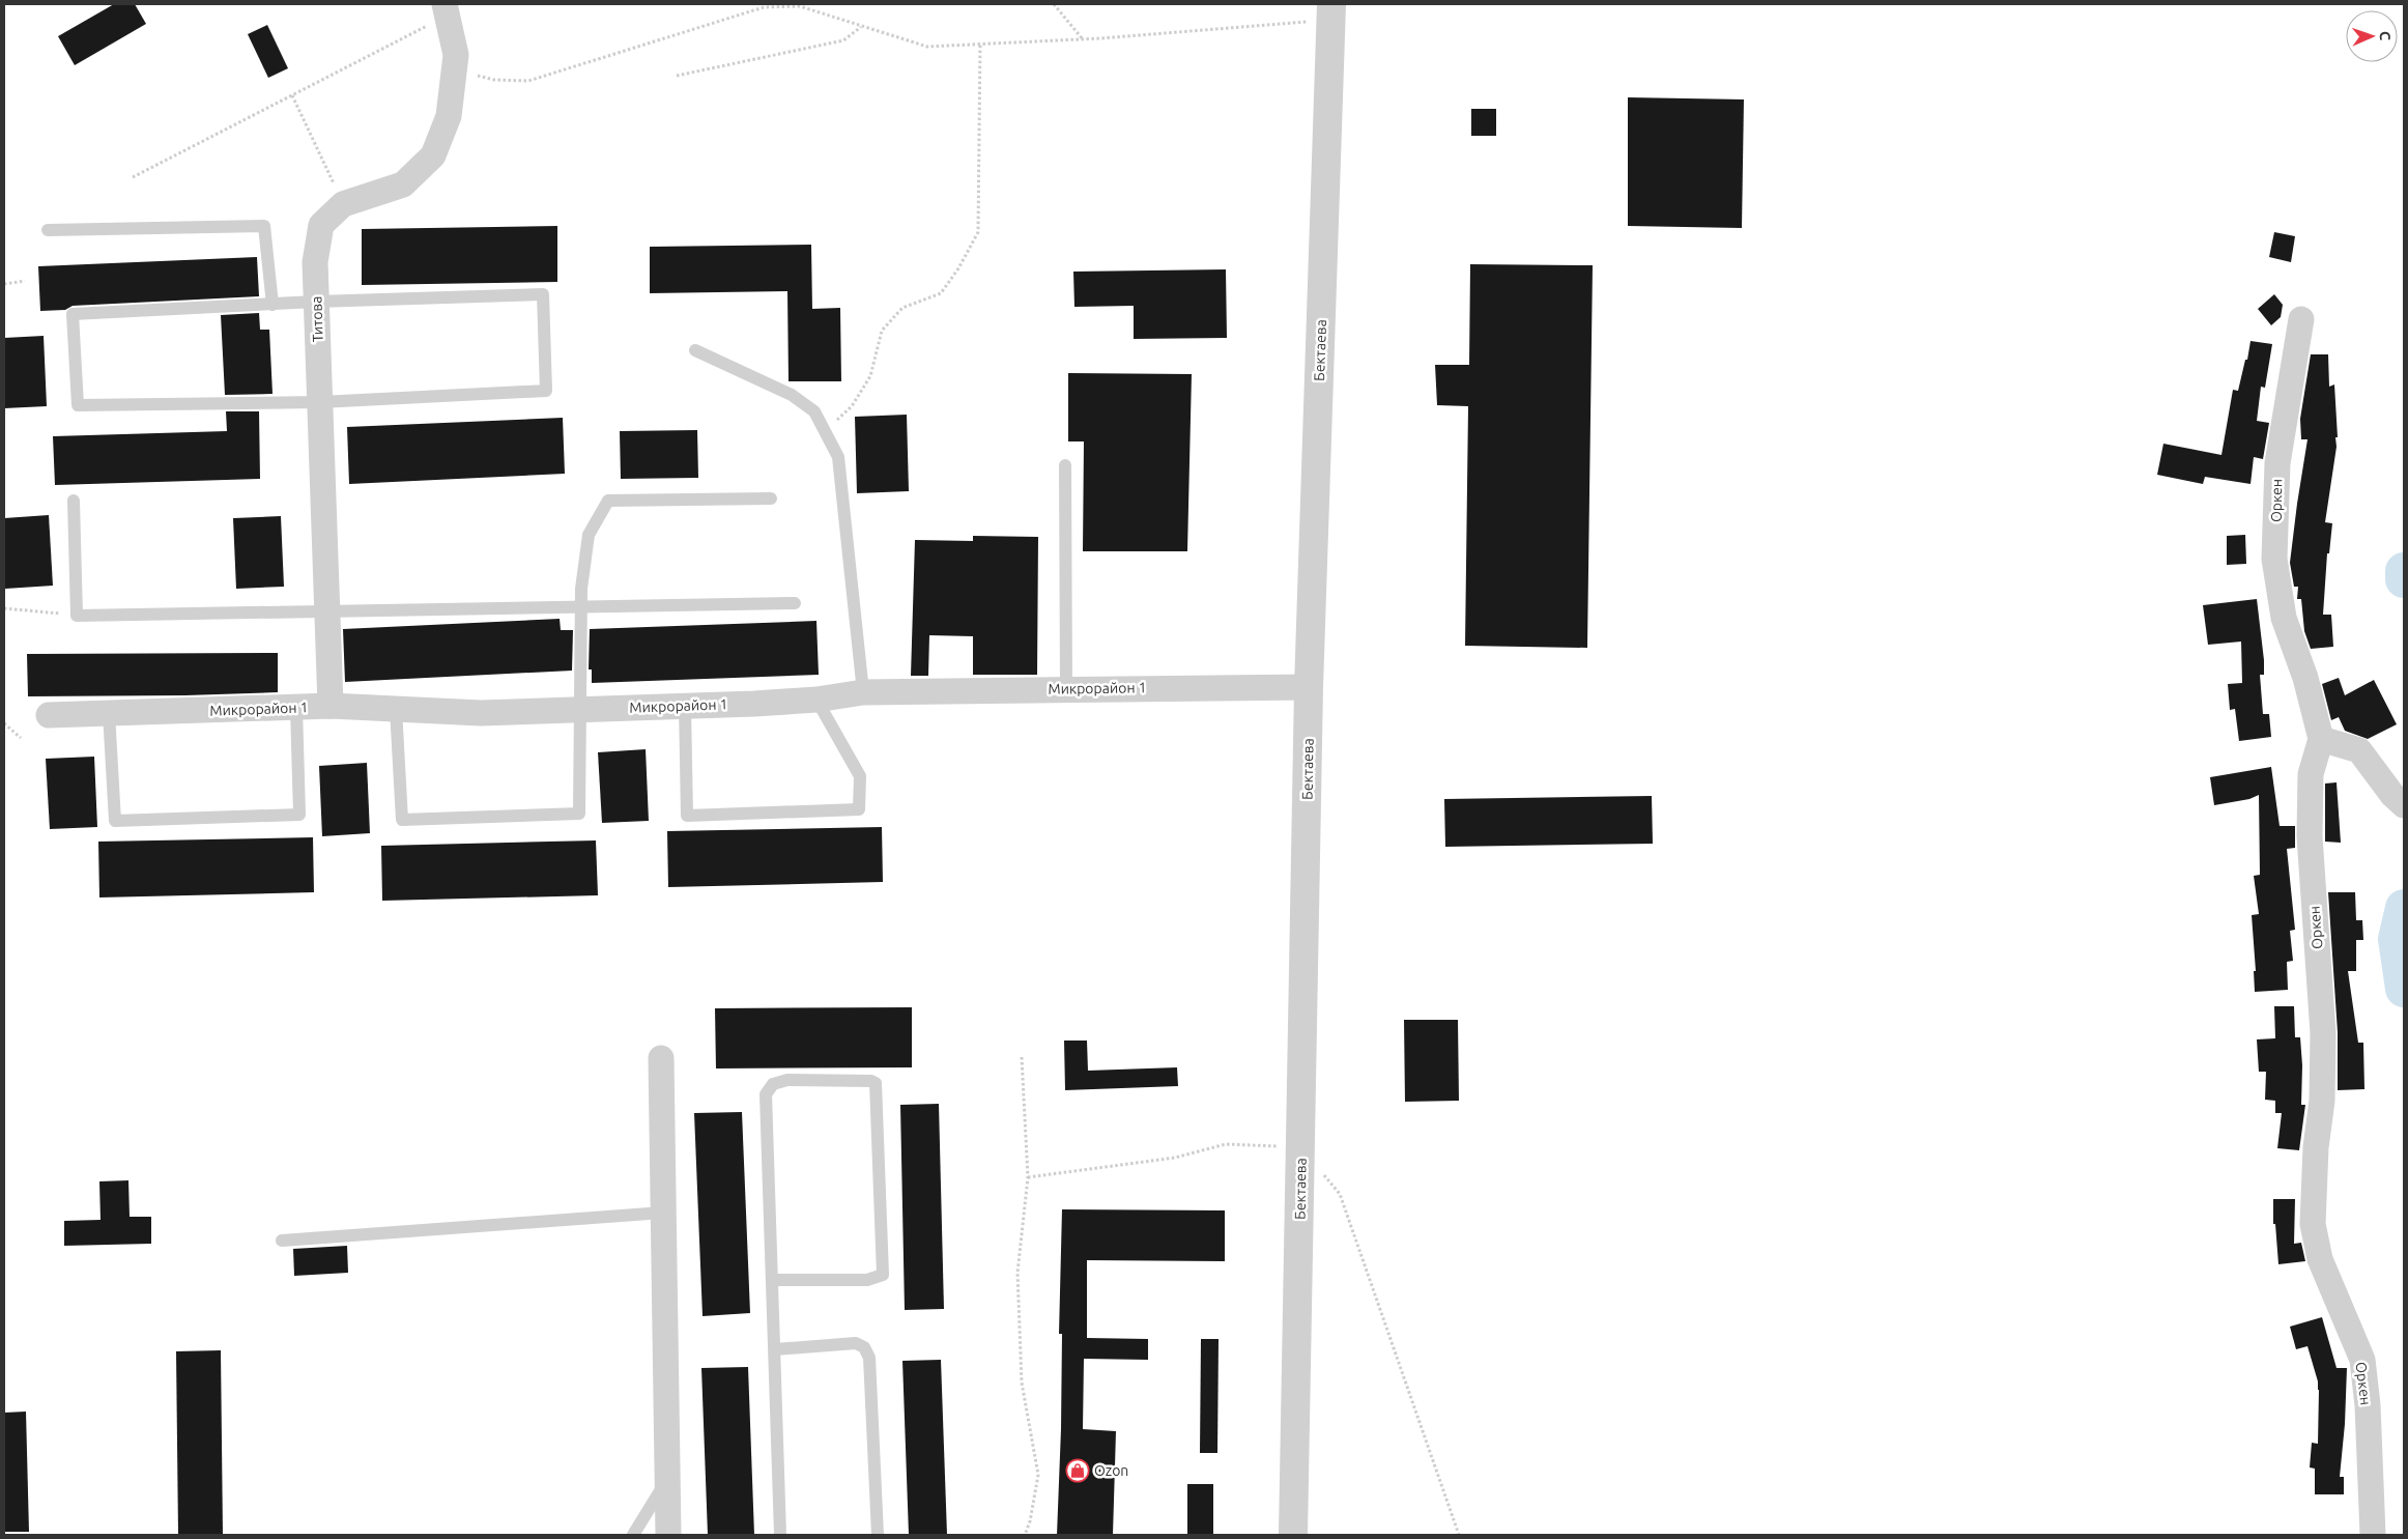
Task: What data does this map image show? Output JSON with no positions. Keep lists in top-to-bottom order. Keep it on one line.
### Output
{"streets":{"street":["Титова","Бектаева","Оркен","Микрорайон 1"]},"crossings":[["Титова","Микрорайон 1"],["Бектаева","Микрорайон 1"]],"places":{"shop":["Ozon"]},"north":"right"}
